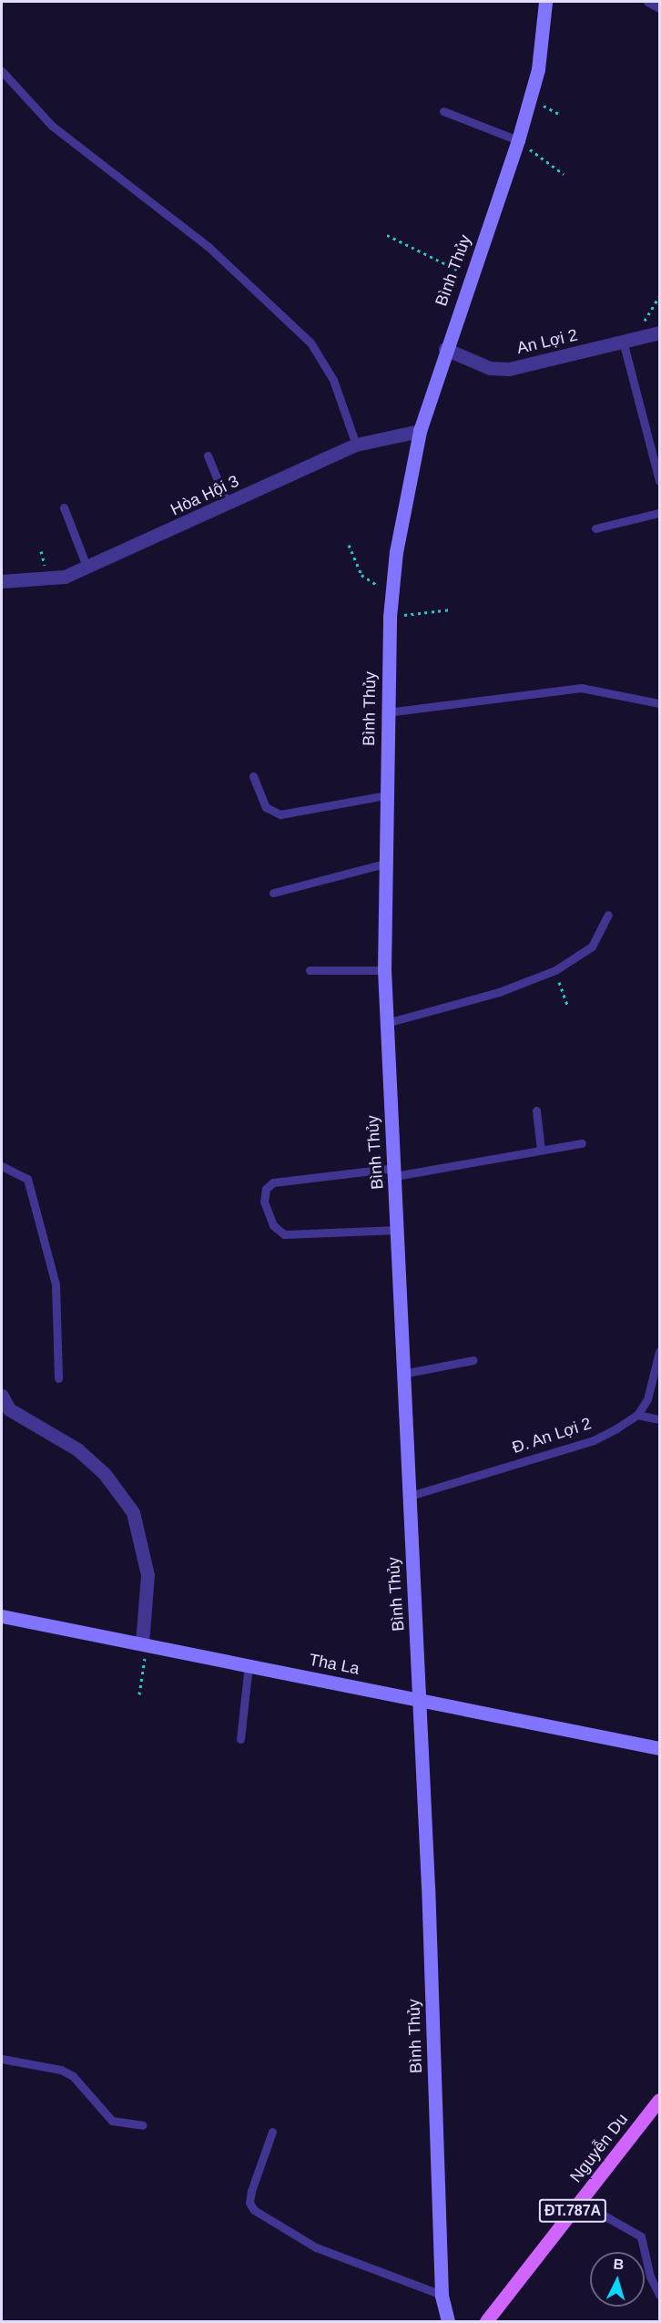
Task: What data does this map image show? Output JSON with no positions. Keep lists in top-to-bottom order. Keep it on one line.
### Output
{"streets":{"main road":["Bình Thủy","Tha La","Nguyễn Du","ĐT.787A"],"street":["An Lợi 2","Hòa Hội 3"],"lane":["Đ. An Lợi 2"]},"crossings":[["Bình Thủy","An Lợi 2"],["Bình Thủy","Hòa Hội 3"],["Bình Thủy","Đ. An Lợi 2"],["Bình Thủy","Tha La"]],"north":"top"}
